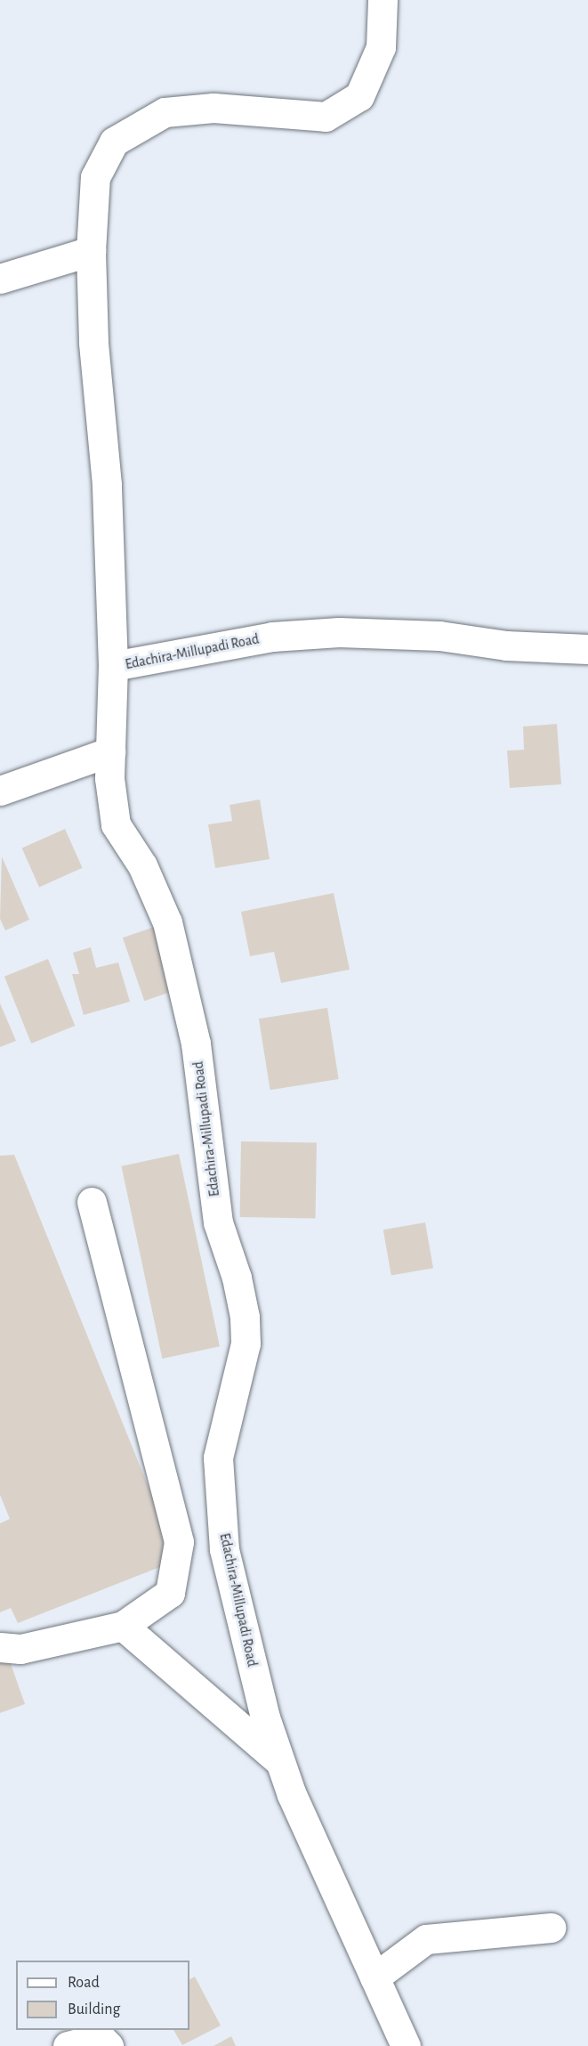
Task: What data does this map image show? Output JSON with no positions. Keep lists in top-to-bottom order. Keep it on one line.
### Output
{"streets":{"street":["Edachira-Millupadi Road"]},"legend":["Road","Building"]}
